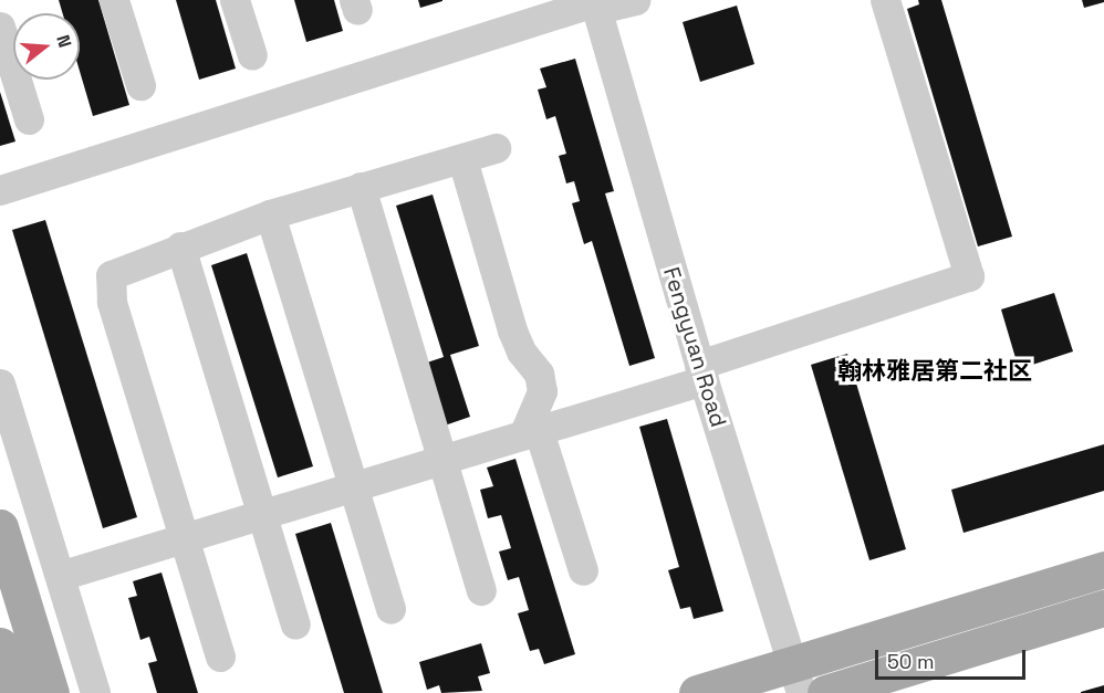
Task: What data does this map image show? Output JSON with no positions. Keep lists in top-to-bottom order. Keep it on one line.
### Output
{"streets":{"street":["Fengyuan Road"]},"districts":["翰林雅居第二社区"],"scale_bar":"50 m","north":"right"}
